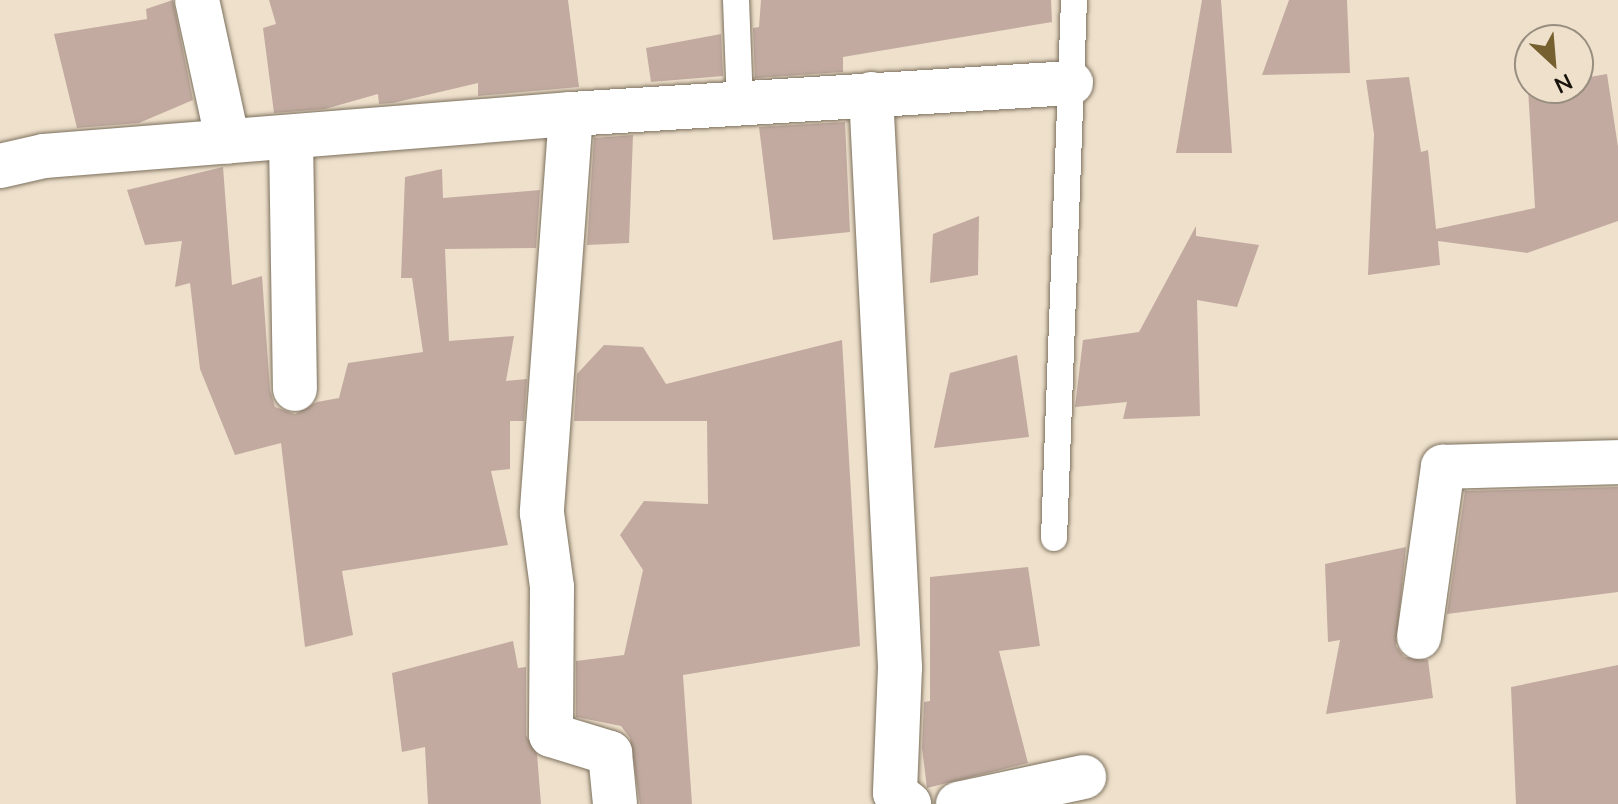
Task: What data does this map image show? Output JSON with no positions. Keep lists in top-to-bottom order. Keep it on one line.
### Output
{"north":"bottom right"}
